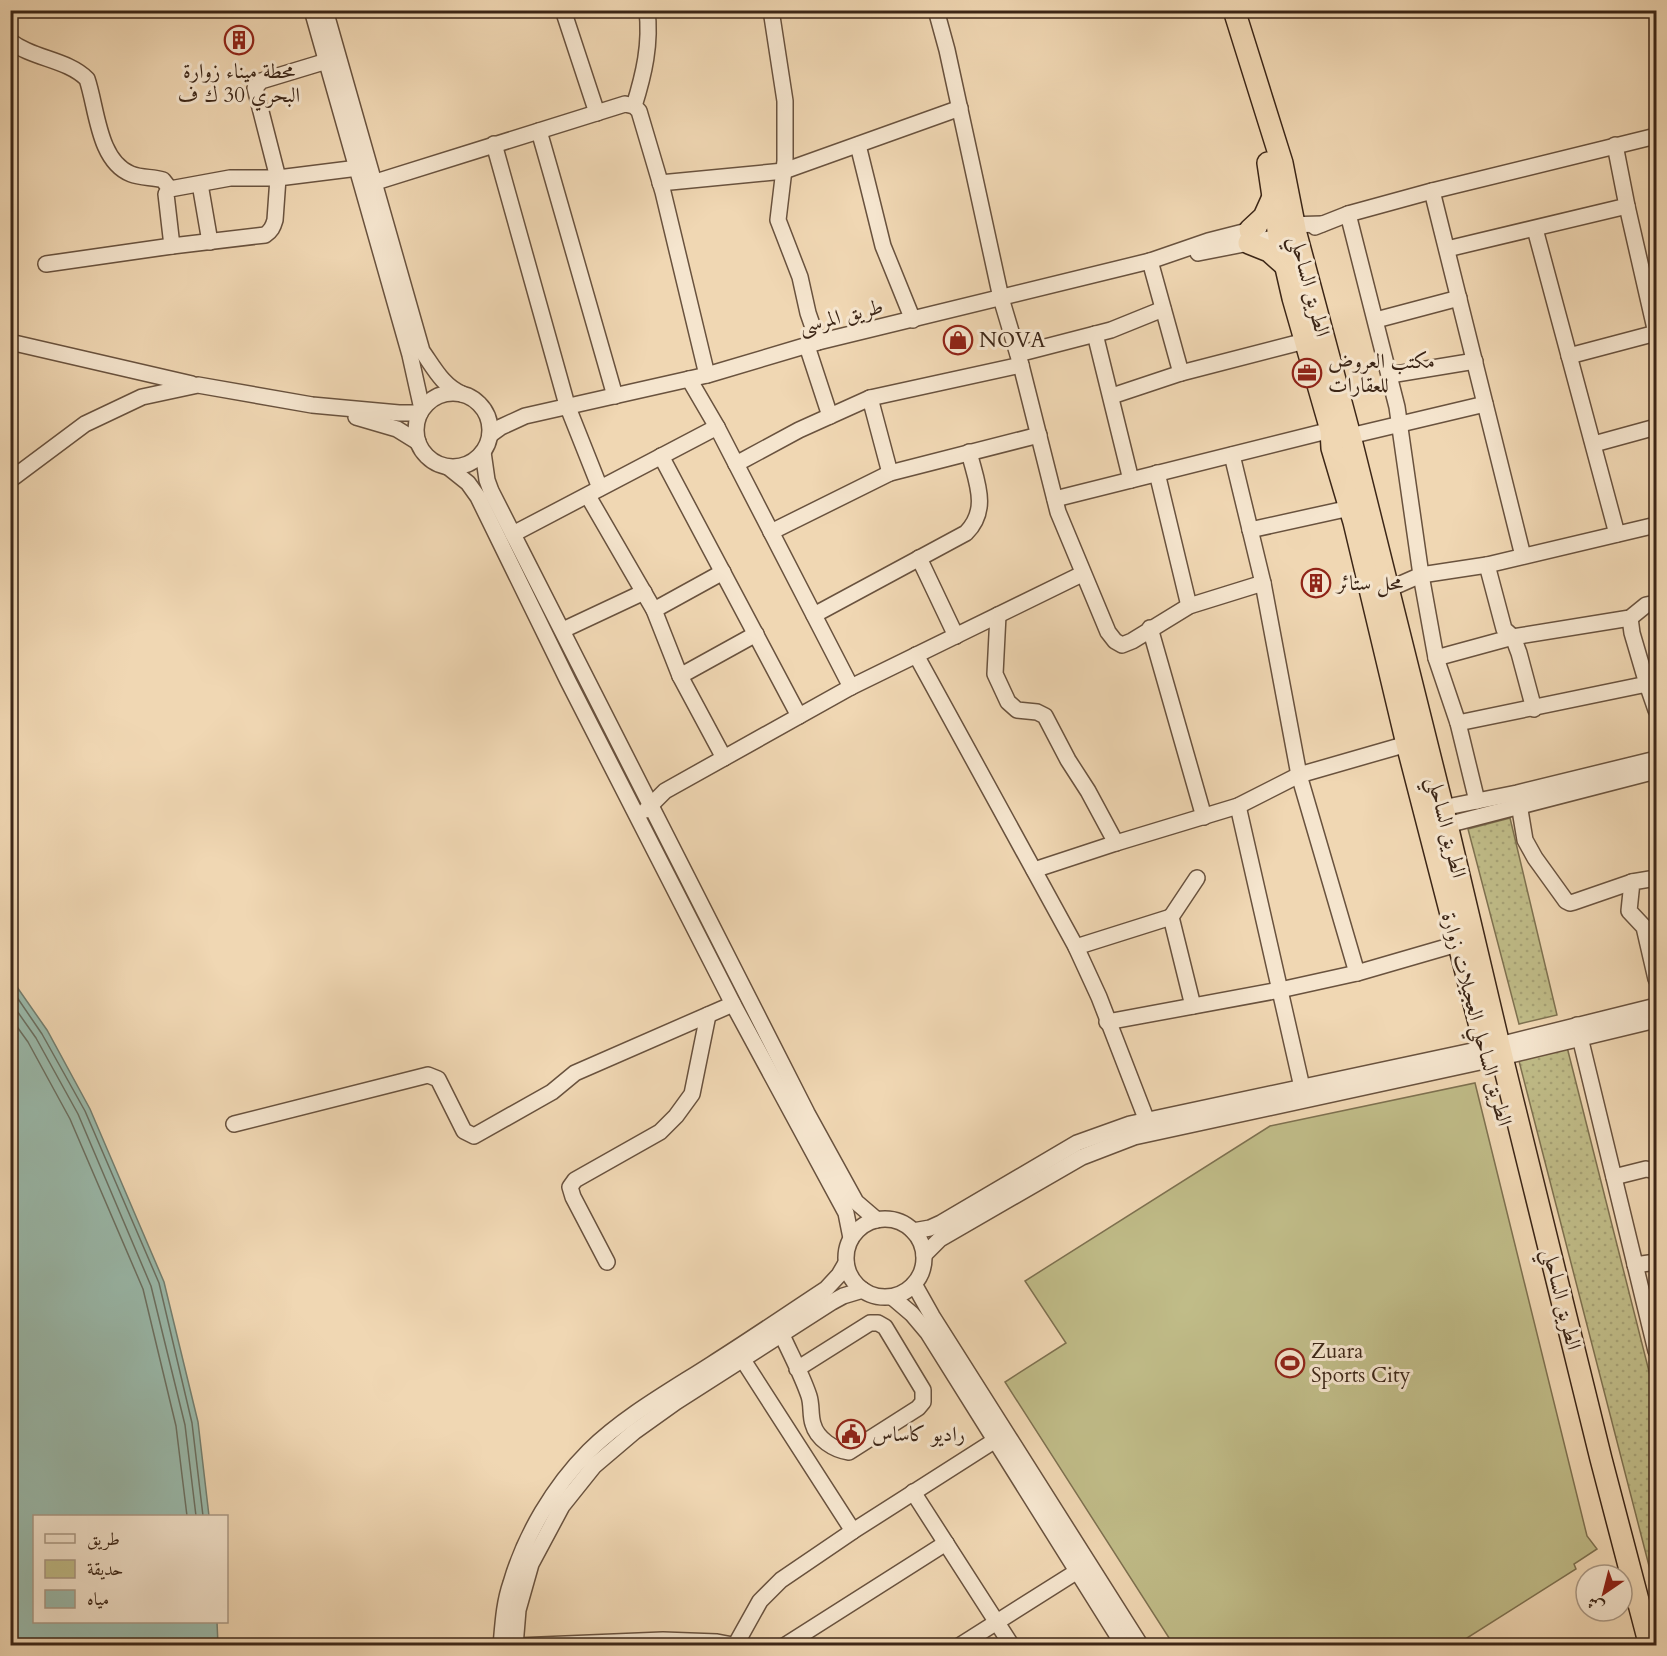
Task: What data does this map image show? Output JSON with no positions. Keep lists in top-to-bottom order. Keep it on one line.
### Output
{"streets":{"highway":["الطريق الساحلي","الطريق الساحلي العجيلات زوارة"],"street":["طريق المرسى"]},"crossings":[["الطريق الساحلي","طريق المرسى"],["الطريق الساحلي","الطريق الساحلي العجيلات زوارة"],["طريق المرسى","الطريق الساحلي العجيلات زوارة"]],"places":{"building":["محطة ميناء زوارة البحري 30 ك ف","محل ستائر"],"shop":["NOVA"],"office":["مكتب العروض للعقارات"],"sports":["Zuara Sports City"],"public building":["راديو كاساس"]},"legend":["طريق","حديقة","مياه"],"north":"bottom left"}
